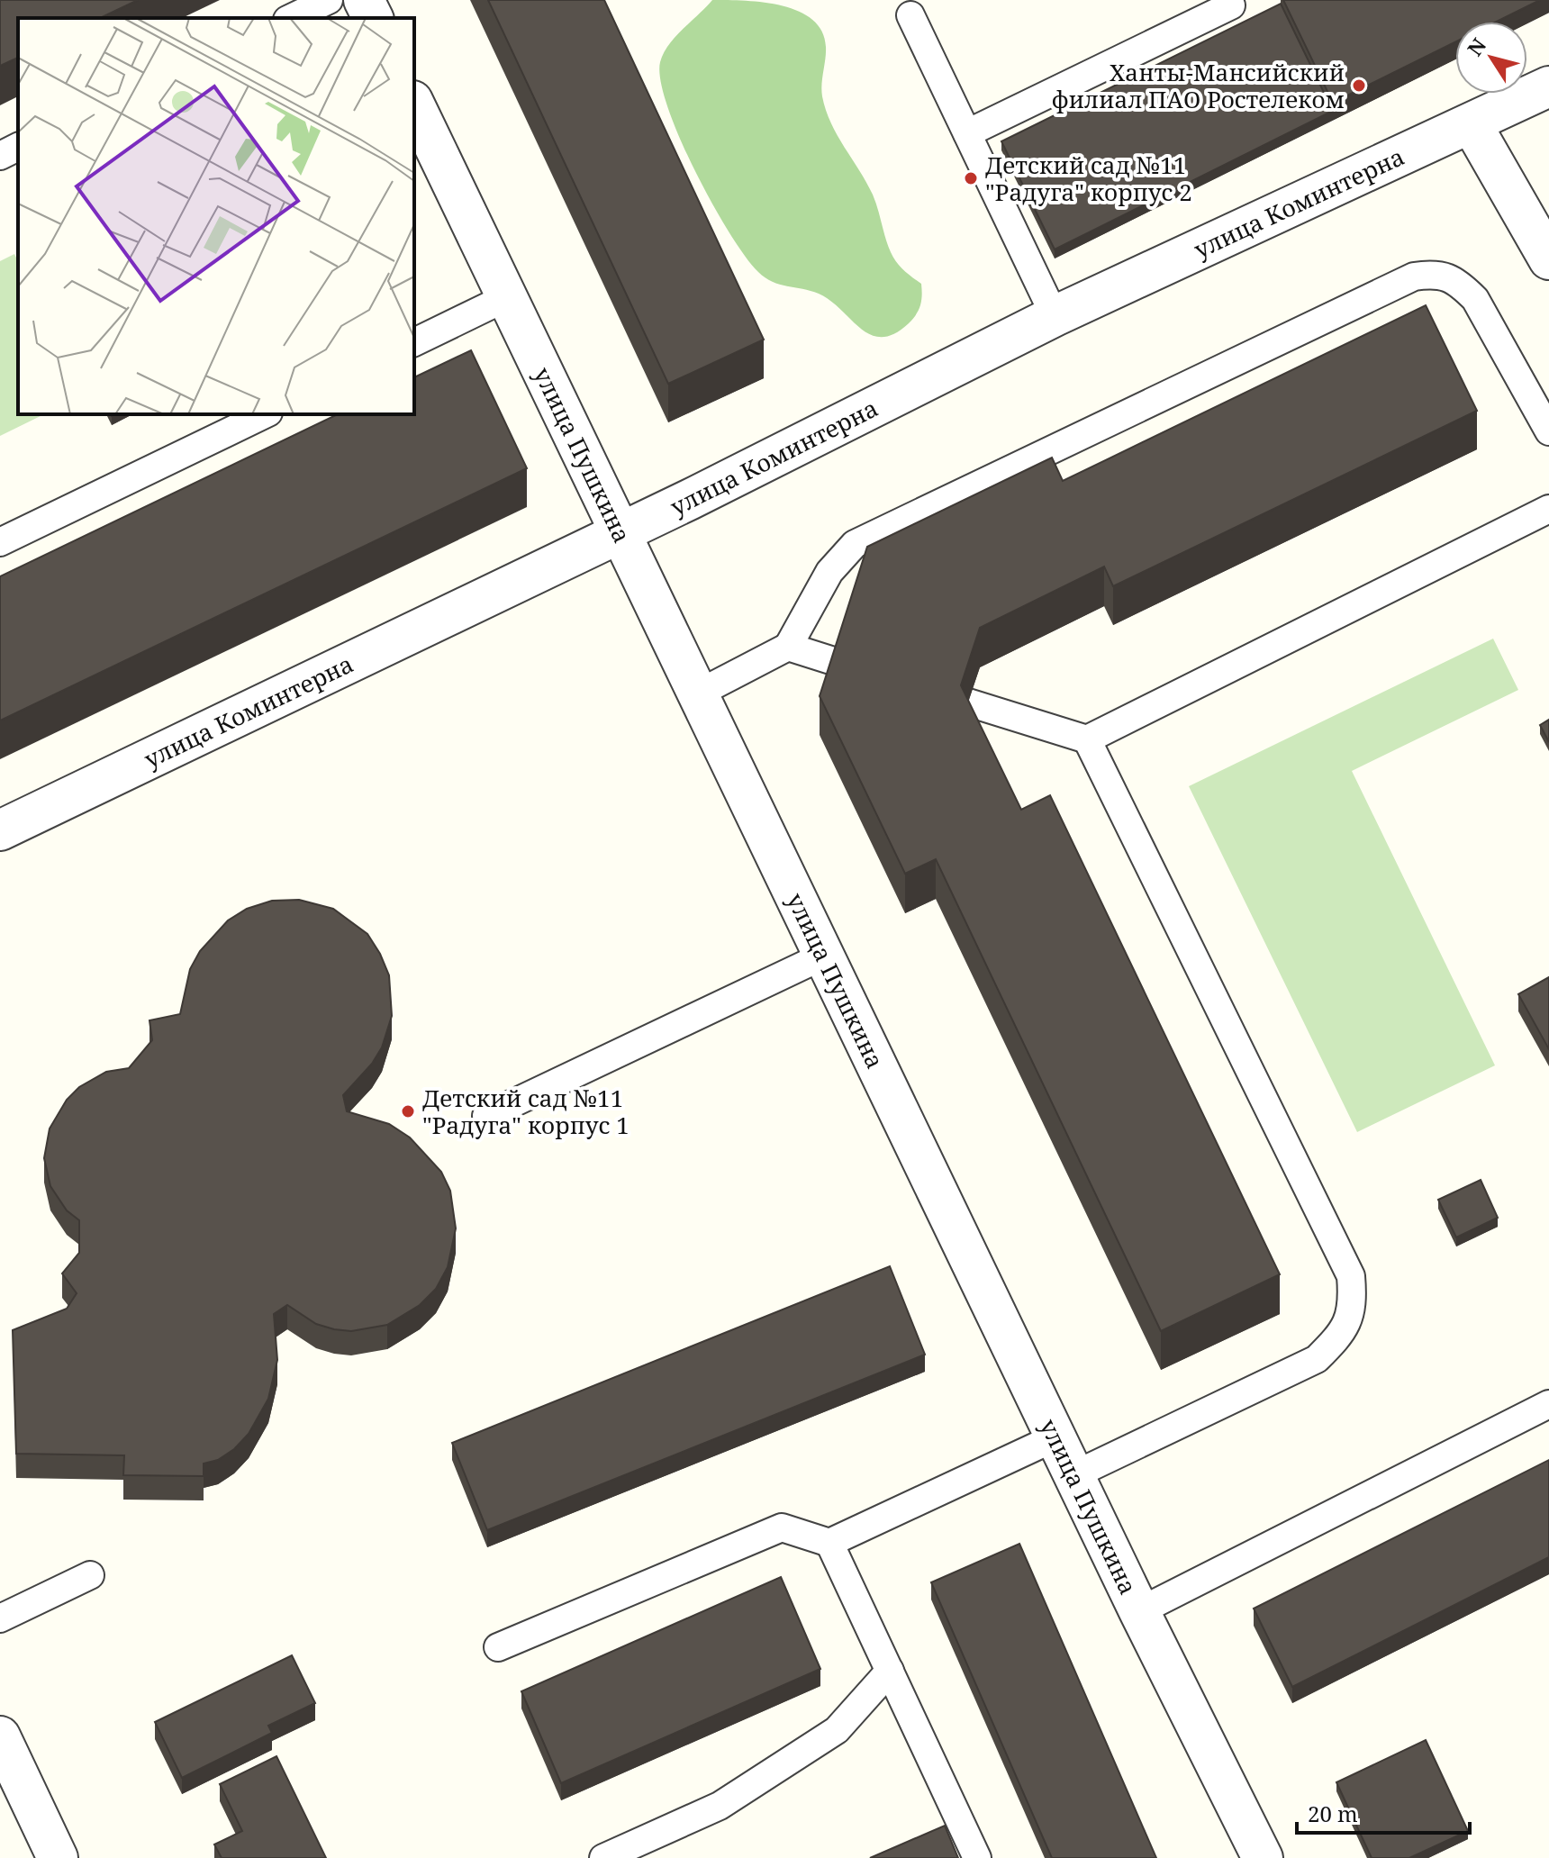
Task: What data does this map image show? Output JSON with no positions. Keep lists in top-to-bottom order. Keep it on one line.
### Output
{"streets":{"street":["улица Коминтерна","улица Пушкина"]},"crossings":[["улица Коминтерна","улица Пушкина"]],"places":["Ханты-Мансийский филиал ПАО Ростелеком","Детский сад №11 \"Радуга\" корпус 2","Детский сад №11 \"Радуга\" корпус 1"],"scale_bar":"20 m","north":"top left"}
